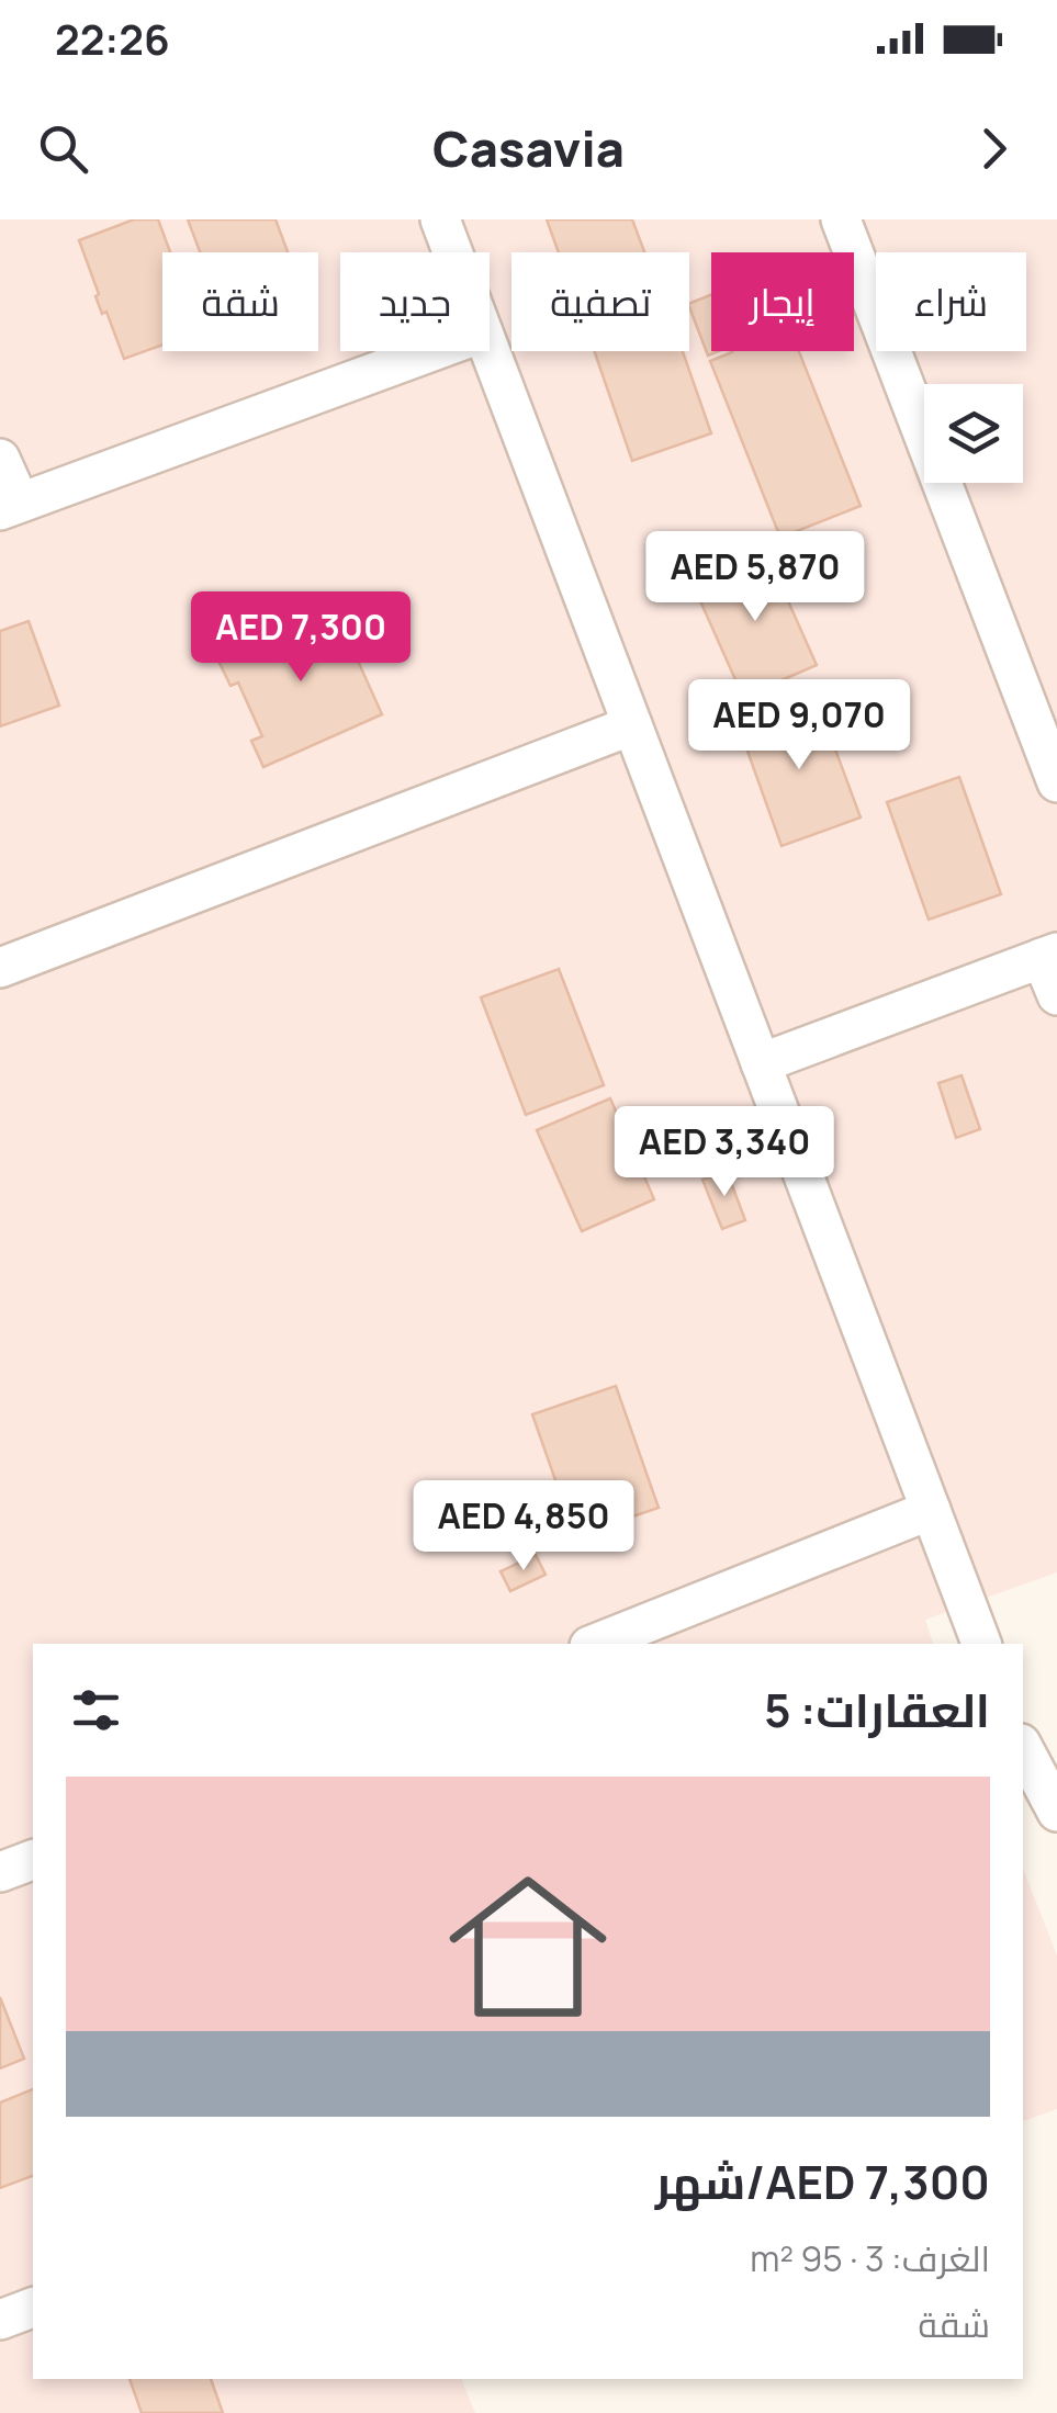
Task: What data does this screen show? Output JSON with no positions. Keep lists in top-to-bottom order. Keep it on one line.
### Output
{"page":{"status":"22:26","header":"Casavia","chip":["شراء","إيجار","تصفية","جديد","شقة"],"price":["AED 5,870","AED 7,300","AED 9,070","AED 3,340","AED 4,850"],"heading":"العقارات: 5","list":[{"name":"AED 7,300/شهر","note":"الغرف: 3 · 95 m² · شقة"}]}}
